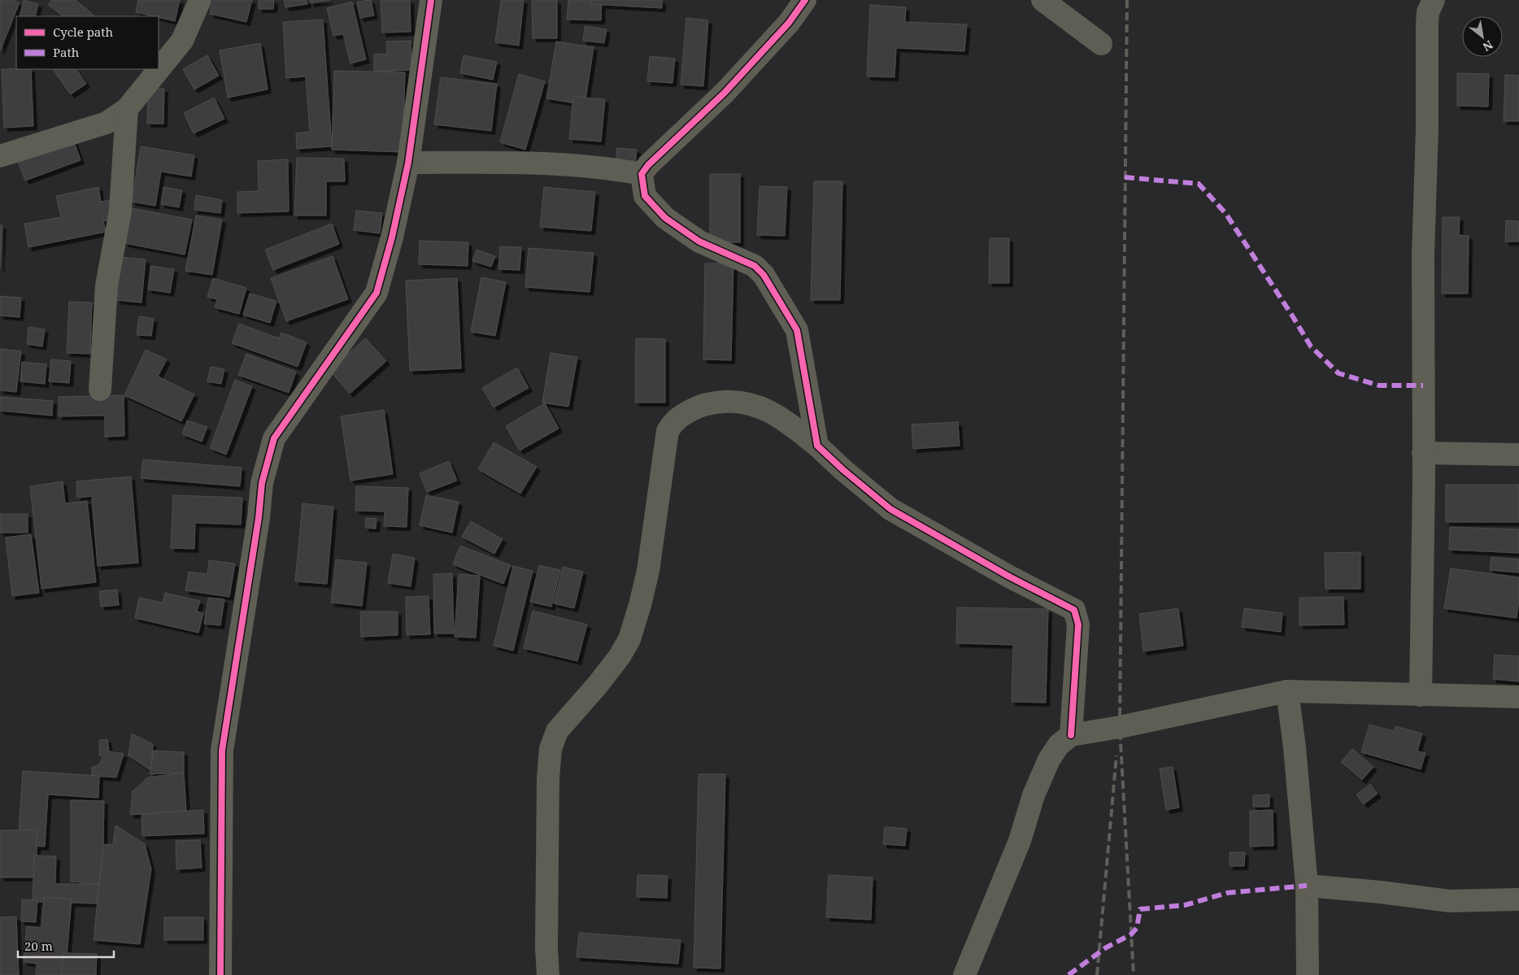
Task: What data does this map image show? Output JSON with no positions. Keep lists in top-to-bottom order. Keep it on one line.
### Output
{"legend":["Cycle path","Path"],"scale_bar":"20 m","north":"bottom right"}
